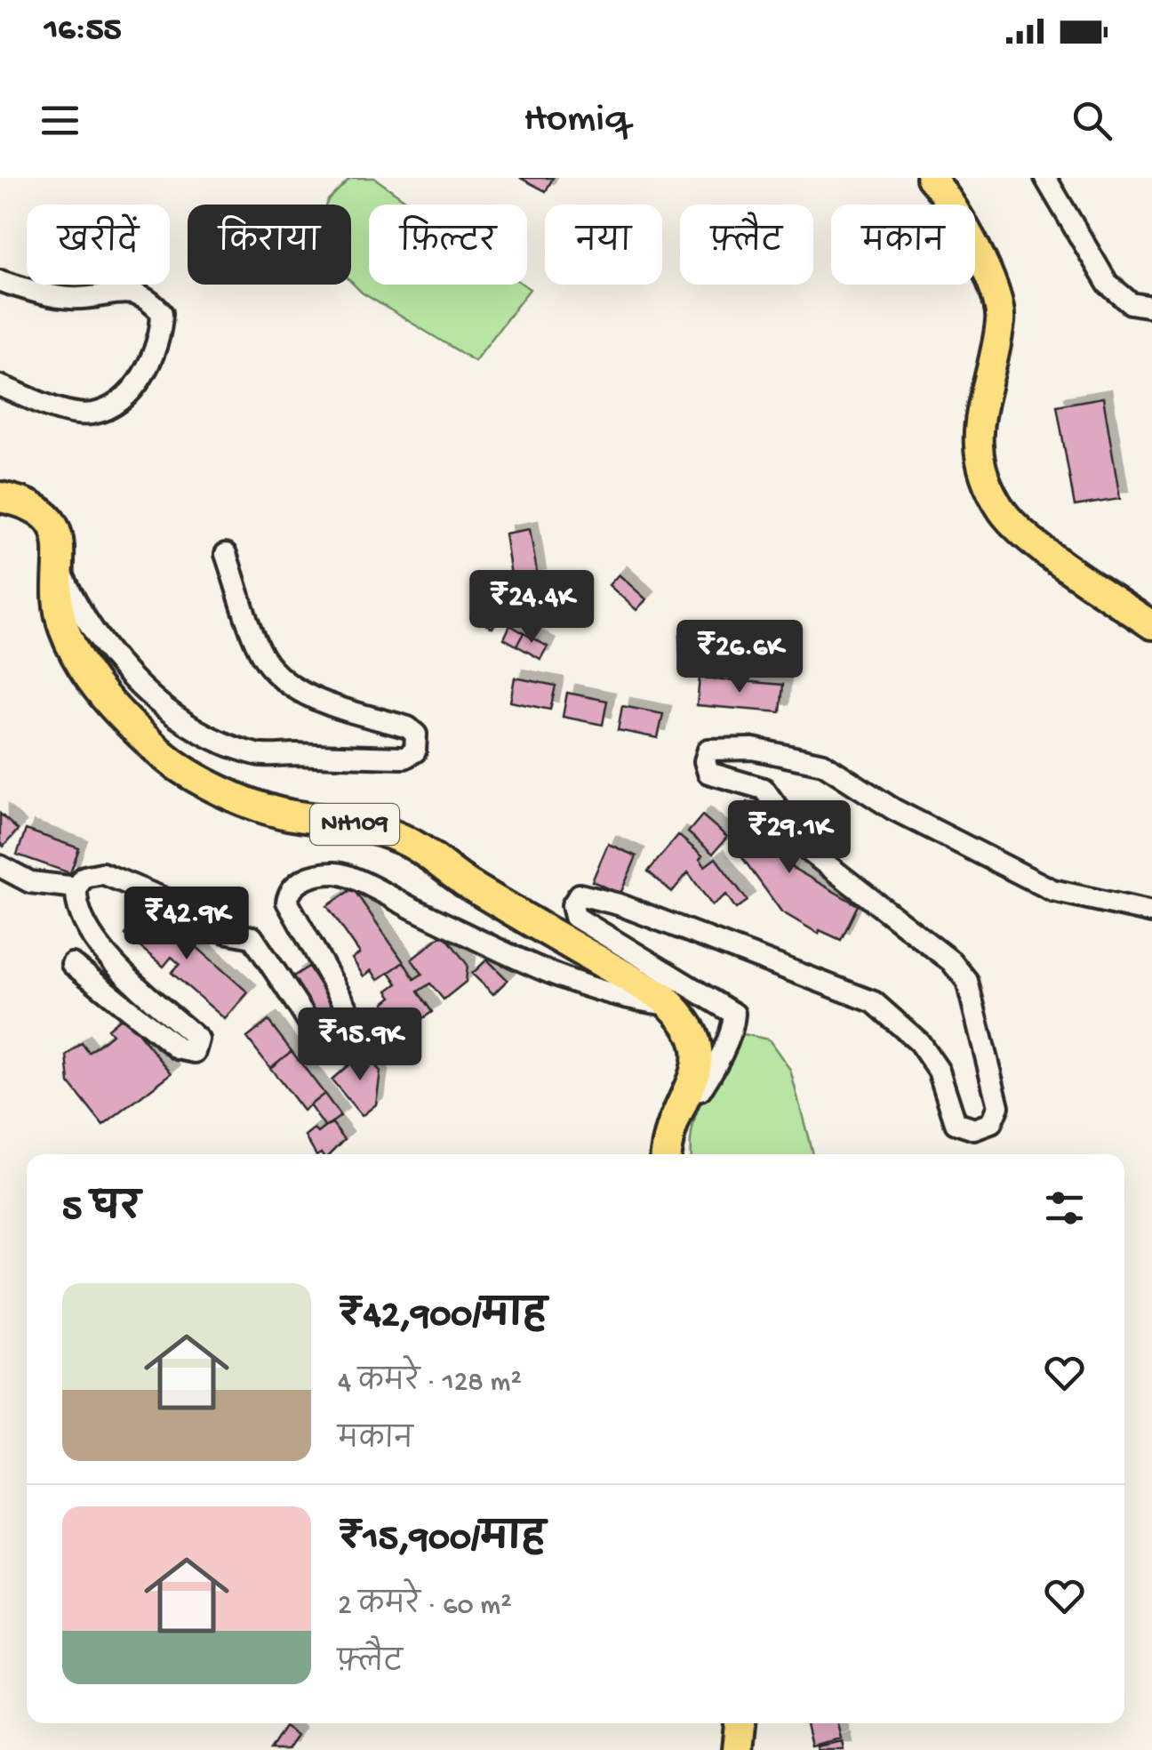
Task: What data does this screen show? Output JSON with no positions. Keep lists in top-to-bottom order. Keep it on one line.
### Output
{"streets":{"highway":["NH109"]},"page":{"status":"16:55","header":"Homiq","chip":["खरीदें","किराया","फ़िल्टर","नया","फ़्लैट","मकान"],"price":["₹24.4K","₹26.6K","₹29.1K","₹42.9K","₹15.9K"],"heading":"5 घर","list":[{"name":"₹42,900/माह","note":"4 कमरे · 128 m² · मकान"},{"name":"₹15,900/माह","note":"2 कमरे · 60 m² · फ़्लैट"}]}}
